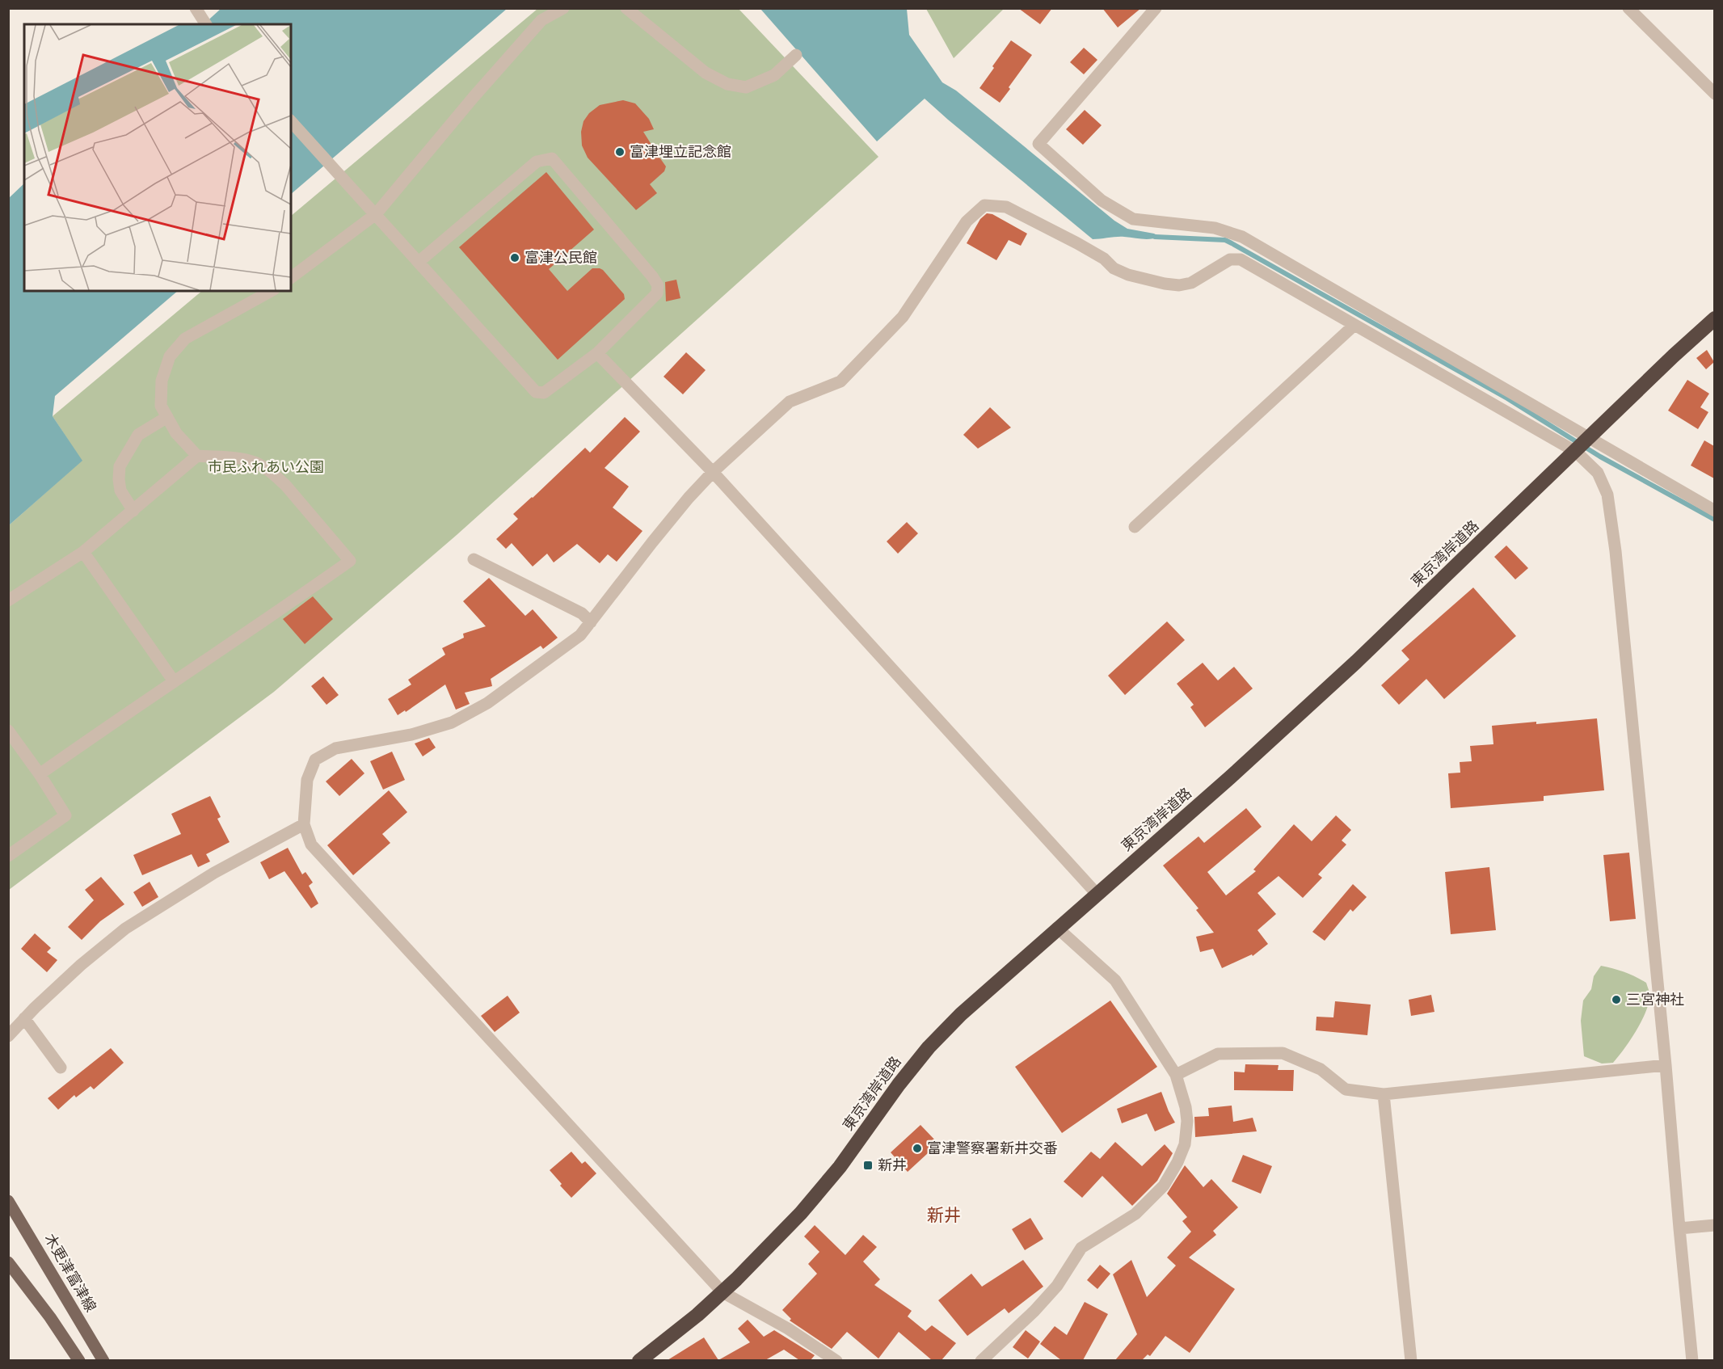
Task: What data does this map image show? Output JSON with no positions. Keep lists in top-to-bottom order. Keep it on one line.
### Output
{"streets":{"highway":["東京湾岸道路"],"main road":["木更津富津線"]},"districts":["新井"],"parks":["市民ふれあい公園"],"places":{"other":["富津埋立記念館","富津公民館","三宮神社","富津警察署新井交番"],"transit":["新井"]}}
